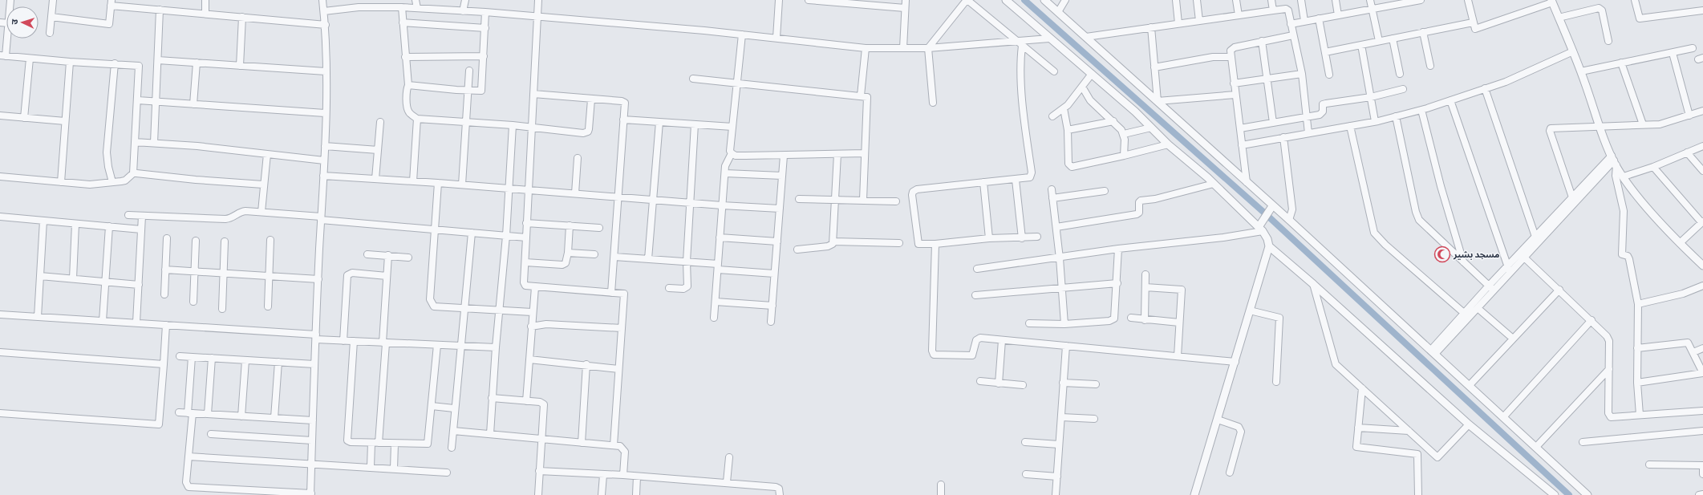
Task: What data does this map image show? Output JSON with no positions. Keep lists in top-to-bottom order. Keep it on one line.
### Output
{"places":{"mosque":["مسجد بشیر"]},"north":"left"}
